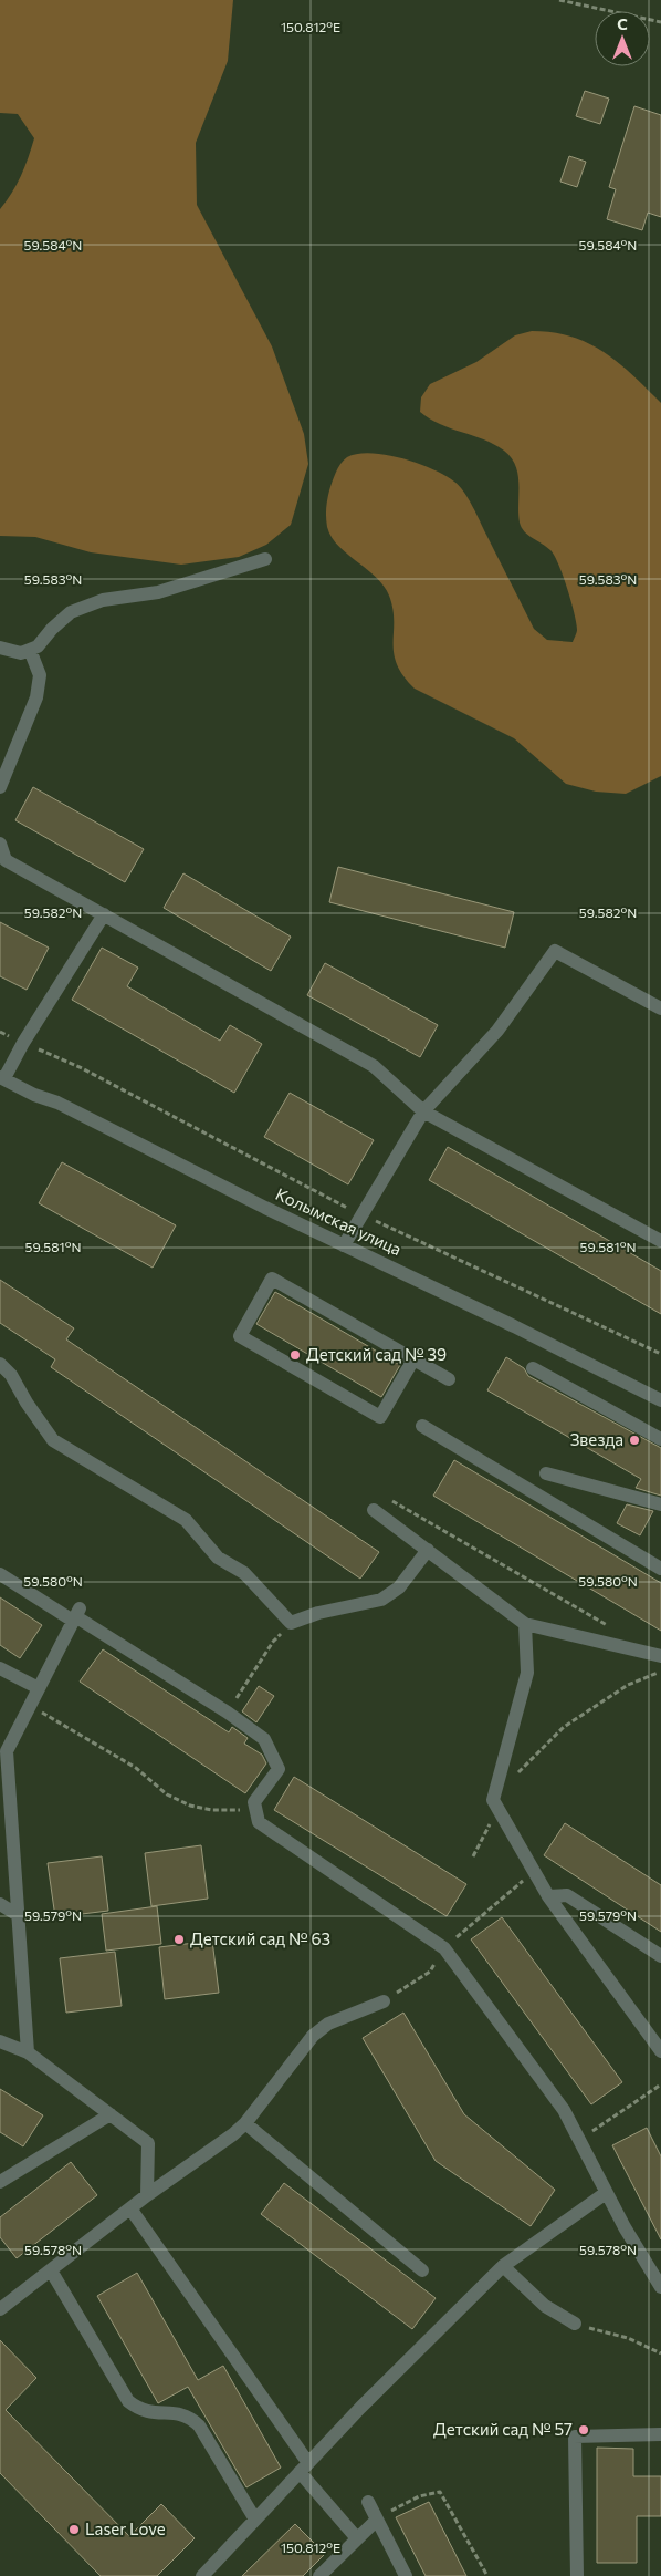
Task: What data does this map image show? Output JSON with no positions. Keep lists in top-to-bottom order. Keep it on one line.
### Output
{"streets":{"street":["Колымская улица"]},"places":["Детский сад № 39","Звезда","Детский сад № 63","Детский сад № 57","Laser Love"],"north":"top","coordinates":["150.812°E","59.584°N","59.583°N","59.582°N","59.581°N","59.580°N","59.579°N","59.578°N"]}
